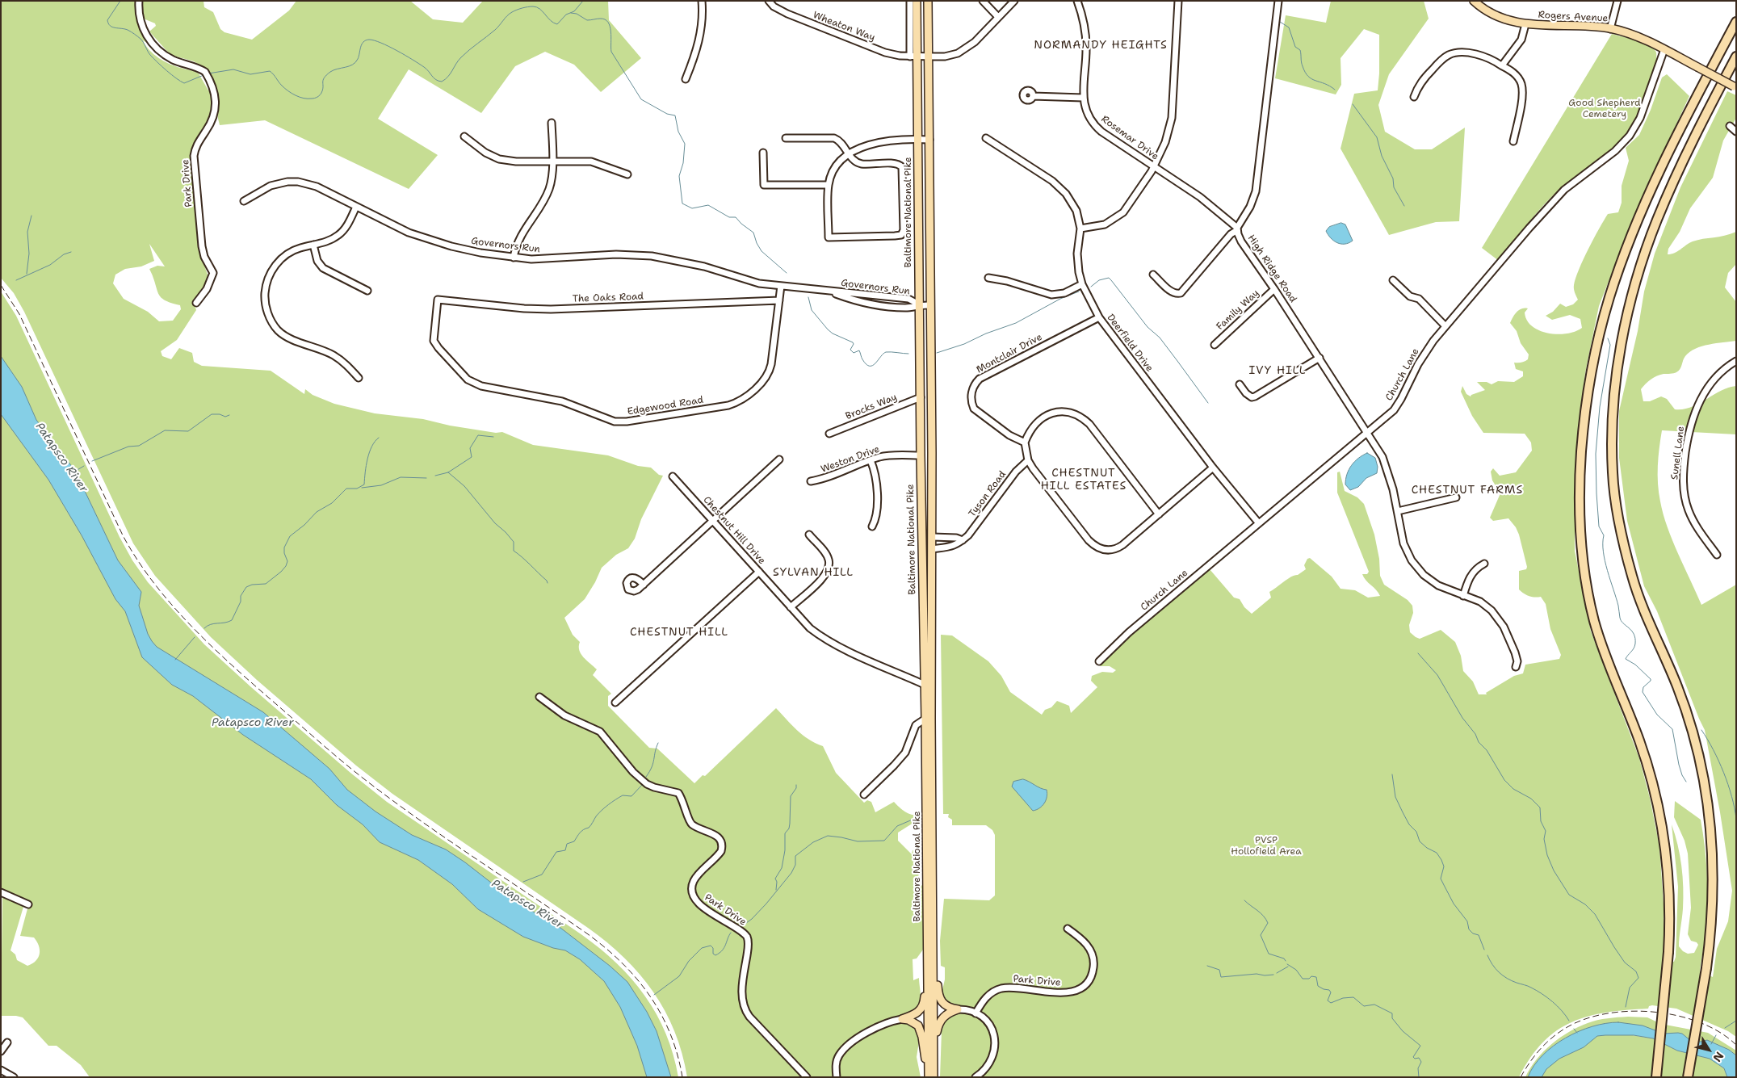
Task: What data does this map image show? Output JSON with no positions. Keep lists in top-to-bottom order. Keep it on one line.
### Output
{"streets":{"main road":["Rogers Avenue","Baltimore National Pike"],"street":["Wheaton Way","Rosemar Drive","Park Drive","Governors Run","High Ridge Road","The Oaks Road","Family Way","Deerfield Drive","Montclair Drive","Church Lane","Edgewood Road","Brocks Way","Sunell Lane","Weston Drive","Tyson Road","Chestnut Hill Drive"]},"crossings":[["Rogers Avenue","Church Lane"],["Wheaton Way","Baltimore National Pike"],["Rosemar Drive","High Ridge Road"],["Baltimore National Pike","Governors Run"],["Baltimore National Pike","Brocks Way"],["Baltimore National Pike","Weston Drive"],["Baltimore National Pike","Tyson Road"],["Baltimore National Pike","Chestnut Hill Drive"],["Governors Run","Edgewood Road"],["High Ridge Road","Family Way"],["High Ridge Road","Church Lane"],["The Oaks Road","Edgewood Road"],["Deerfield Drive","Montclair Drive"],["Deerfield Drive","Church Lane"]],"districts":["NORMANDY HEIGHTS","IVY HILL","CHESTNUT HILL ESTATES","CHESTNUT FARMS","SYLVAN HILL","CHESTNUT HILL"],"water":["Patapsco River"],"parks":["Good Shepherd Cemetery","PVSP Hollofield Area"],"north":"bottom right"}
